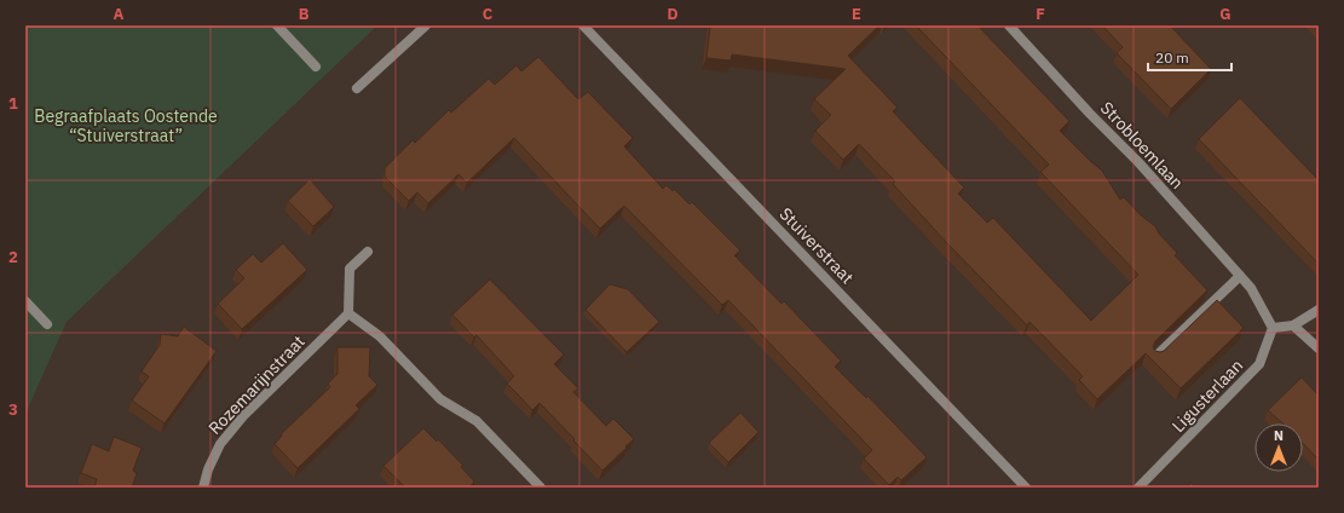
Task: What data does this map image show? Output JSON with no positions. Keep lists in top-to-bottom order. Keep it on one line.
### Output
{"streets":{"street":["Strobloemlaan","Stuiverstraat","Rozemarijnstraat","Ligusterlaan"]},"crossings":[["Strobloemlaan","Ligusterlaan"]],"parks":["Begraafplaats Oostende “Stuiverstraat”"],"scale_bar":"20 m","north":"top","grid":{"columns":["A","B","C","D","E","F","G"],"rows":["1","2","3"]}}
